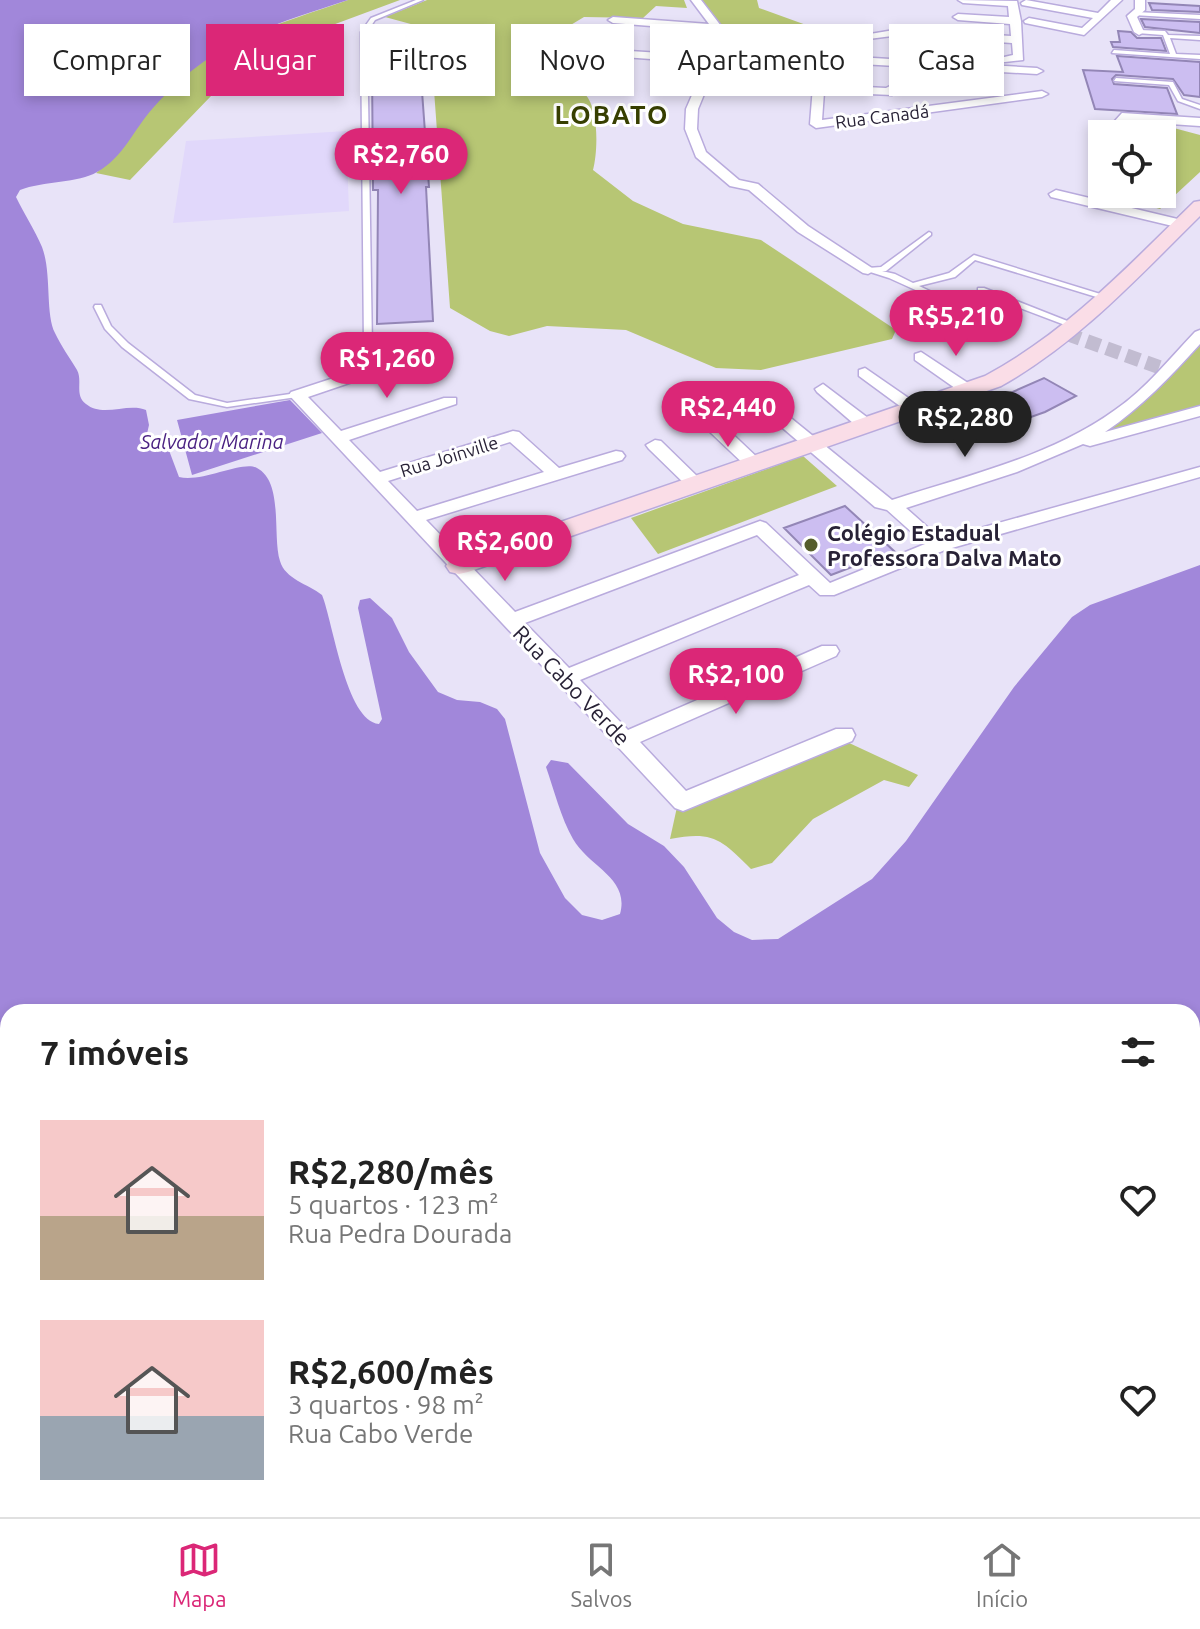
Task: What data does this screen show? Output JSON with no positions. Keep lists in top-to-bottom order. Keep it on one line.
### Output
{"streets":{"street":["Rua Canadá","Rua Joinville","Rua Cabo Verde"]},"crossings":[["Rua Joinville","Rua Cabo Verde"]],"districts":["LOBATO"],"water":["Salvador Marina"],"places":["Colégio Estadual Professora Dalva Mato"],"page":{"chip":["Comprar","Alugar","Filtros","Novo","Apartamento","Casa"],"price":["R$2,760","R$5,210","R$1,260","R$2,440","R$2,280","R$2,600","R$2,100"],"heading":"7 imóveis","list":[{"name":"R$2,280/mês","note":"5 quartos · 123 m² · Rua Pedra Dourada"},{"name":"R$2,600/mês","note":"3 quartos · 98 m² · Rua Cabo Verde"}],"tabs":["Mapa","Salvos","Início"]}}
